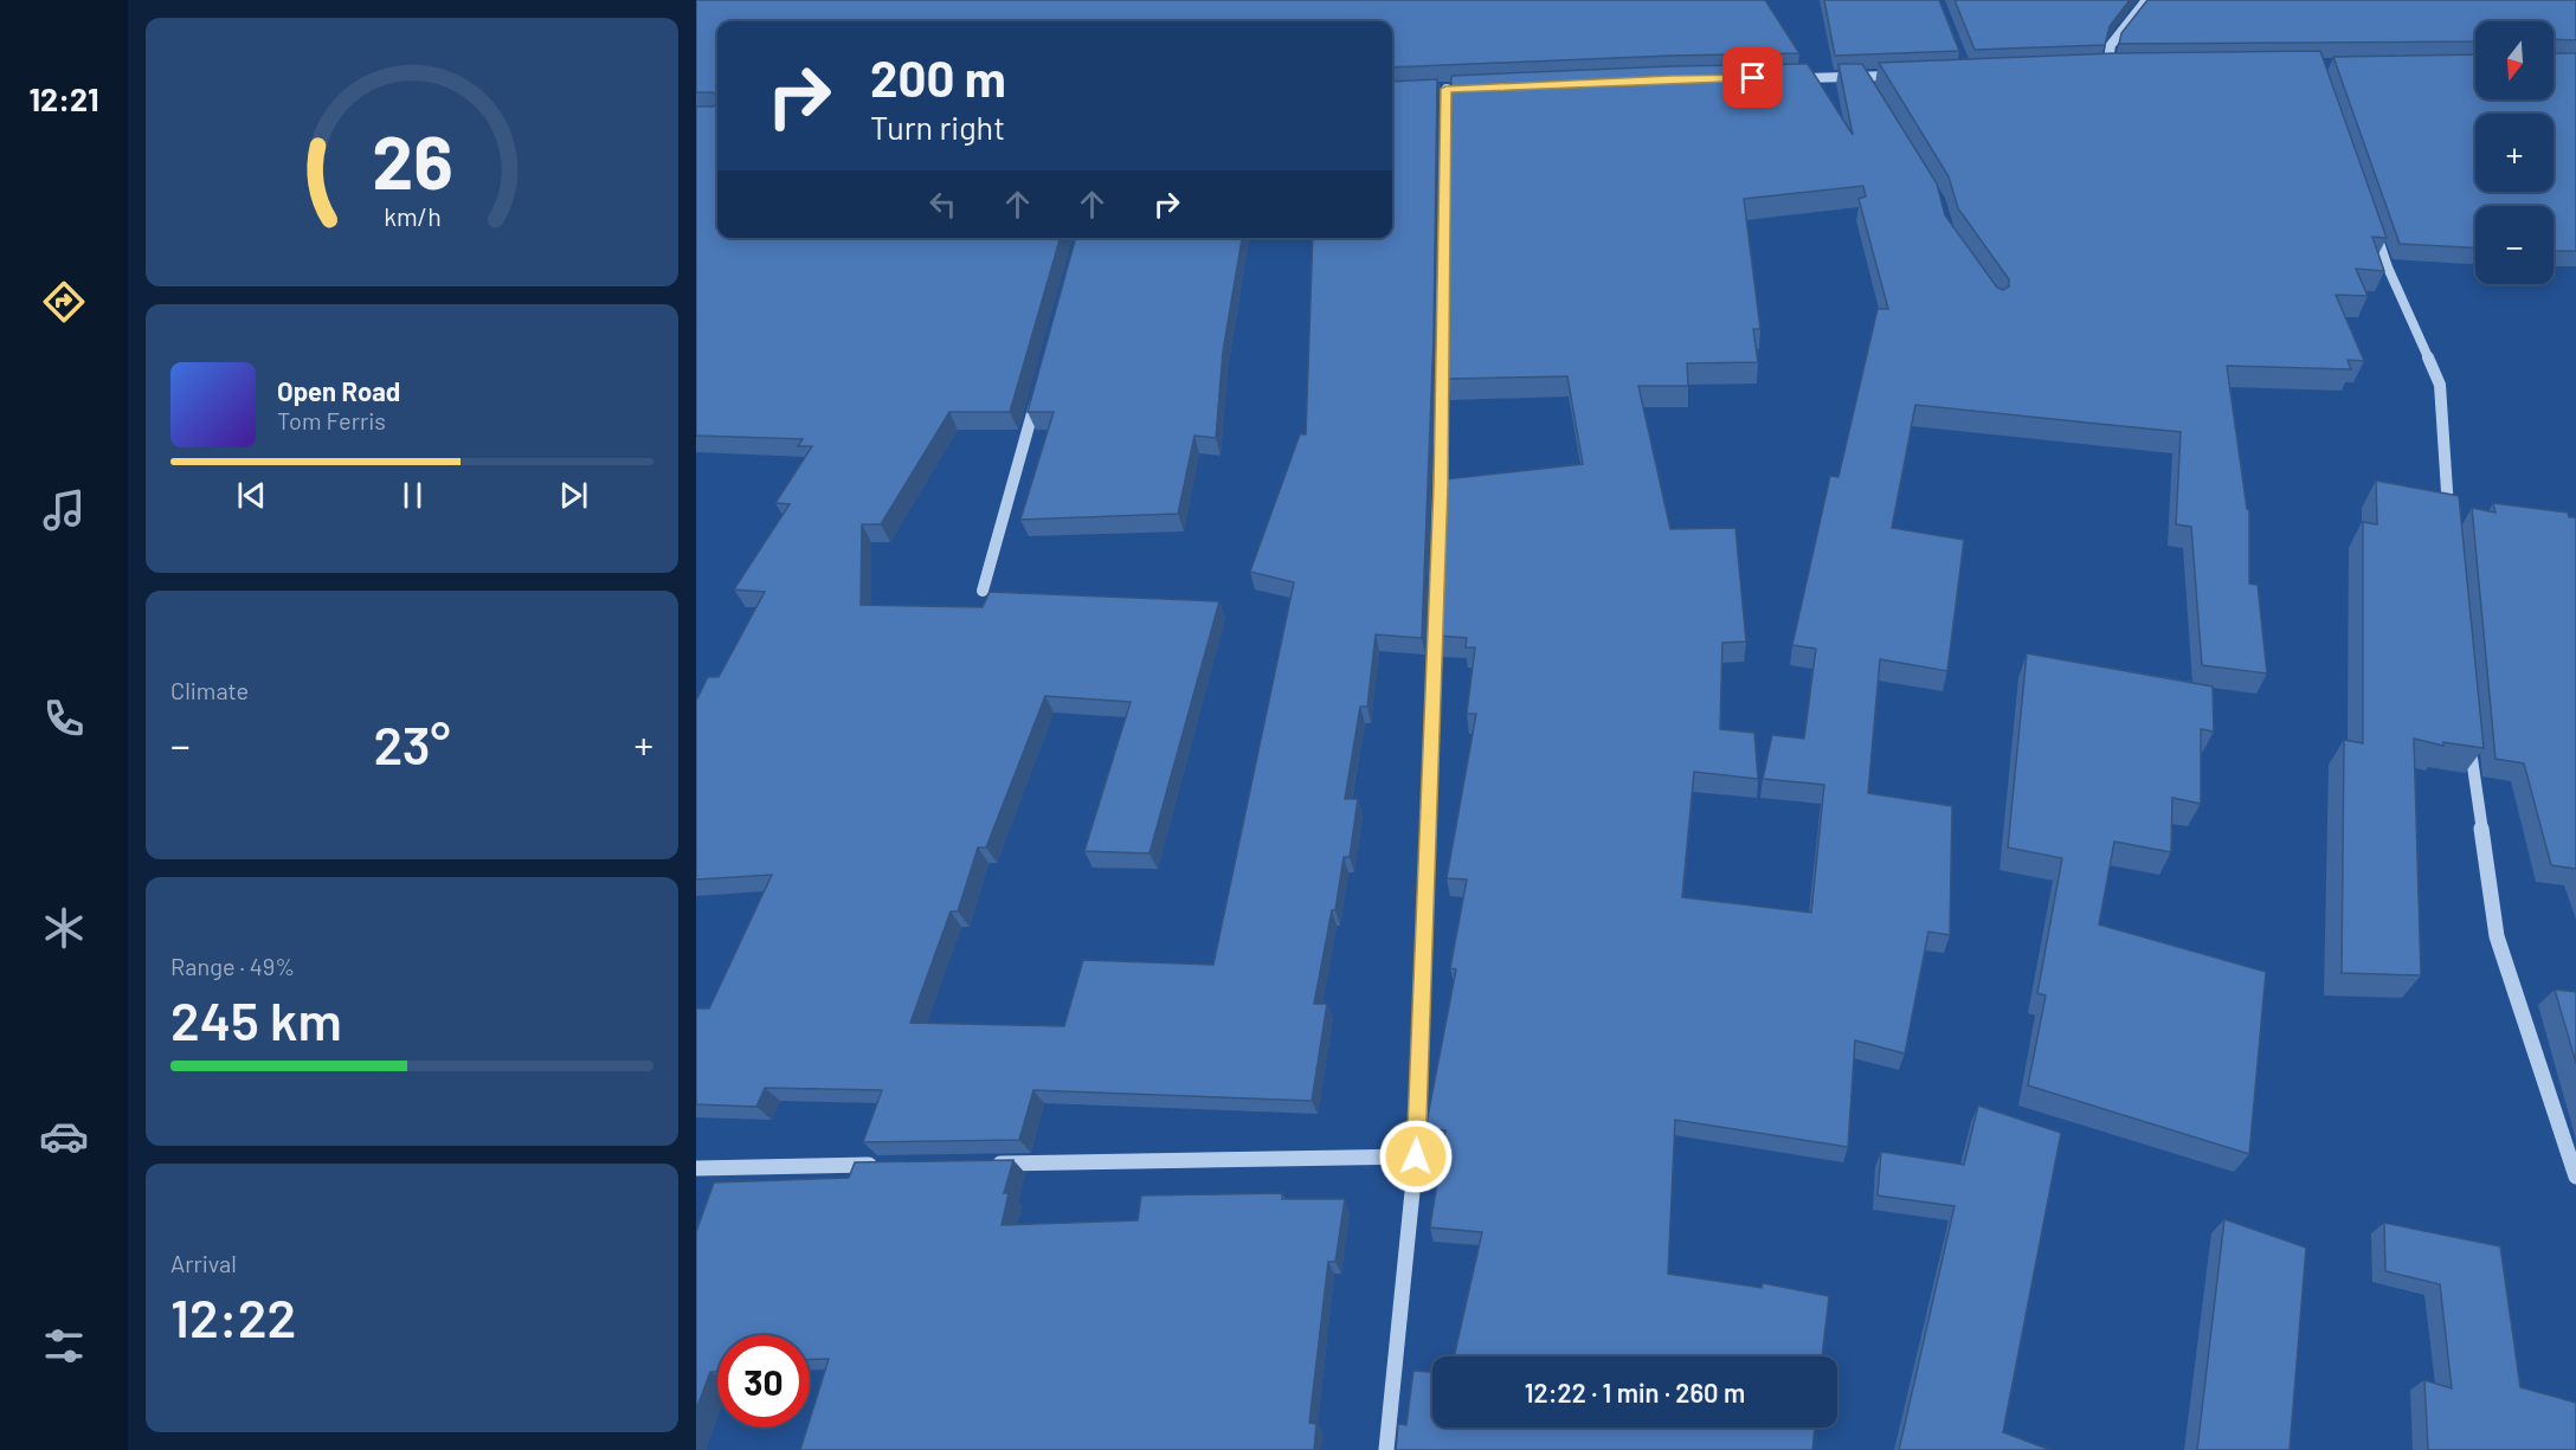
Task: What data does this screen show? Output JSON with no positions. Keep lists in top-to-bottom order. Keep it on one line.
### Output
{"north":"bottom","page":{"tabs":"12:21","map_buttons":["+","−"],"turn":["200 m","Turn right"],"song":["Open Road","Tom Ferris"],"tile":["Climate",["Range · 49%","245 km"],["Arrival","12:22"]],"heat":["−","23°","+"],"limit":"30","trip":"12:22 · 1 min · 260 m","gauge":["26","km/h"]}}
